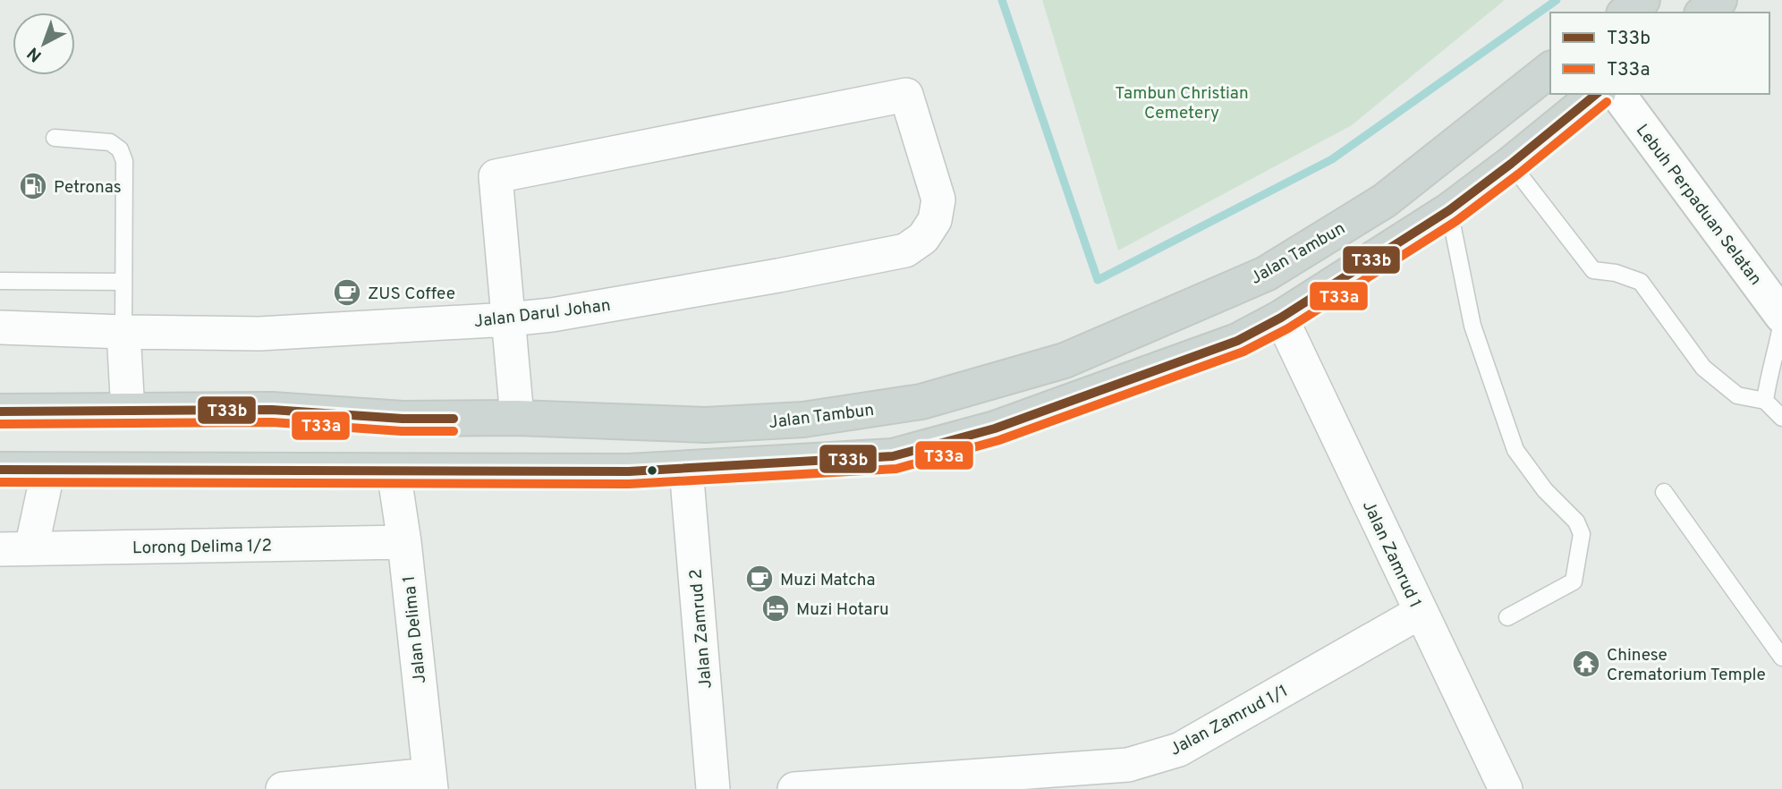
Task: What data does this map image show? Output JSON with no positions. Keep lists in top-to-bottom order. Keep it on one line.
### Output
{"streets":{"main road":["Jalan Tambun"],"street":["Lebuh Perpaduan Selatan","Jalan Darul Johan","Lorong Delima 1/2","Jalan Zamrud 1","Jalan Zamrud 2","Jalan Delima 1","Jalan Zamrud 1/1"]},"crossings":[["Lorong Delima 1/2","Jalan Delima 1"],["Jalan Zamrud 1","Jalan Zamrud 1/1"]],"parks":["Tambun Christian Cemetery"],"places":{"fuel station":["Petronas"],"cafe":["ZUS Coffee","Muzi Matcha"],"hotel":["Muzi Hotaru"],"temple":["Chinese Crematorium Temple"]},"lines":["transit line T33b","transit line T33a"],"legend":["T33b","T33a"],"north":"bottom left"}
